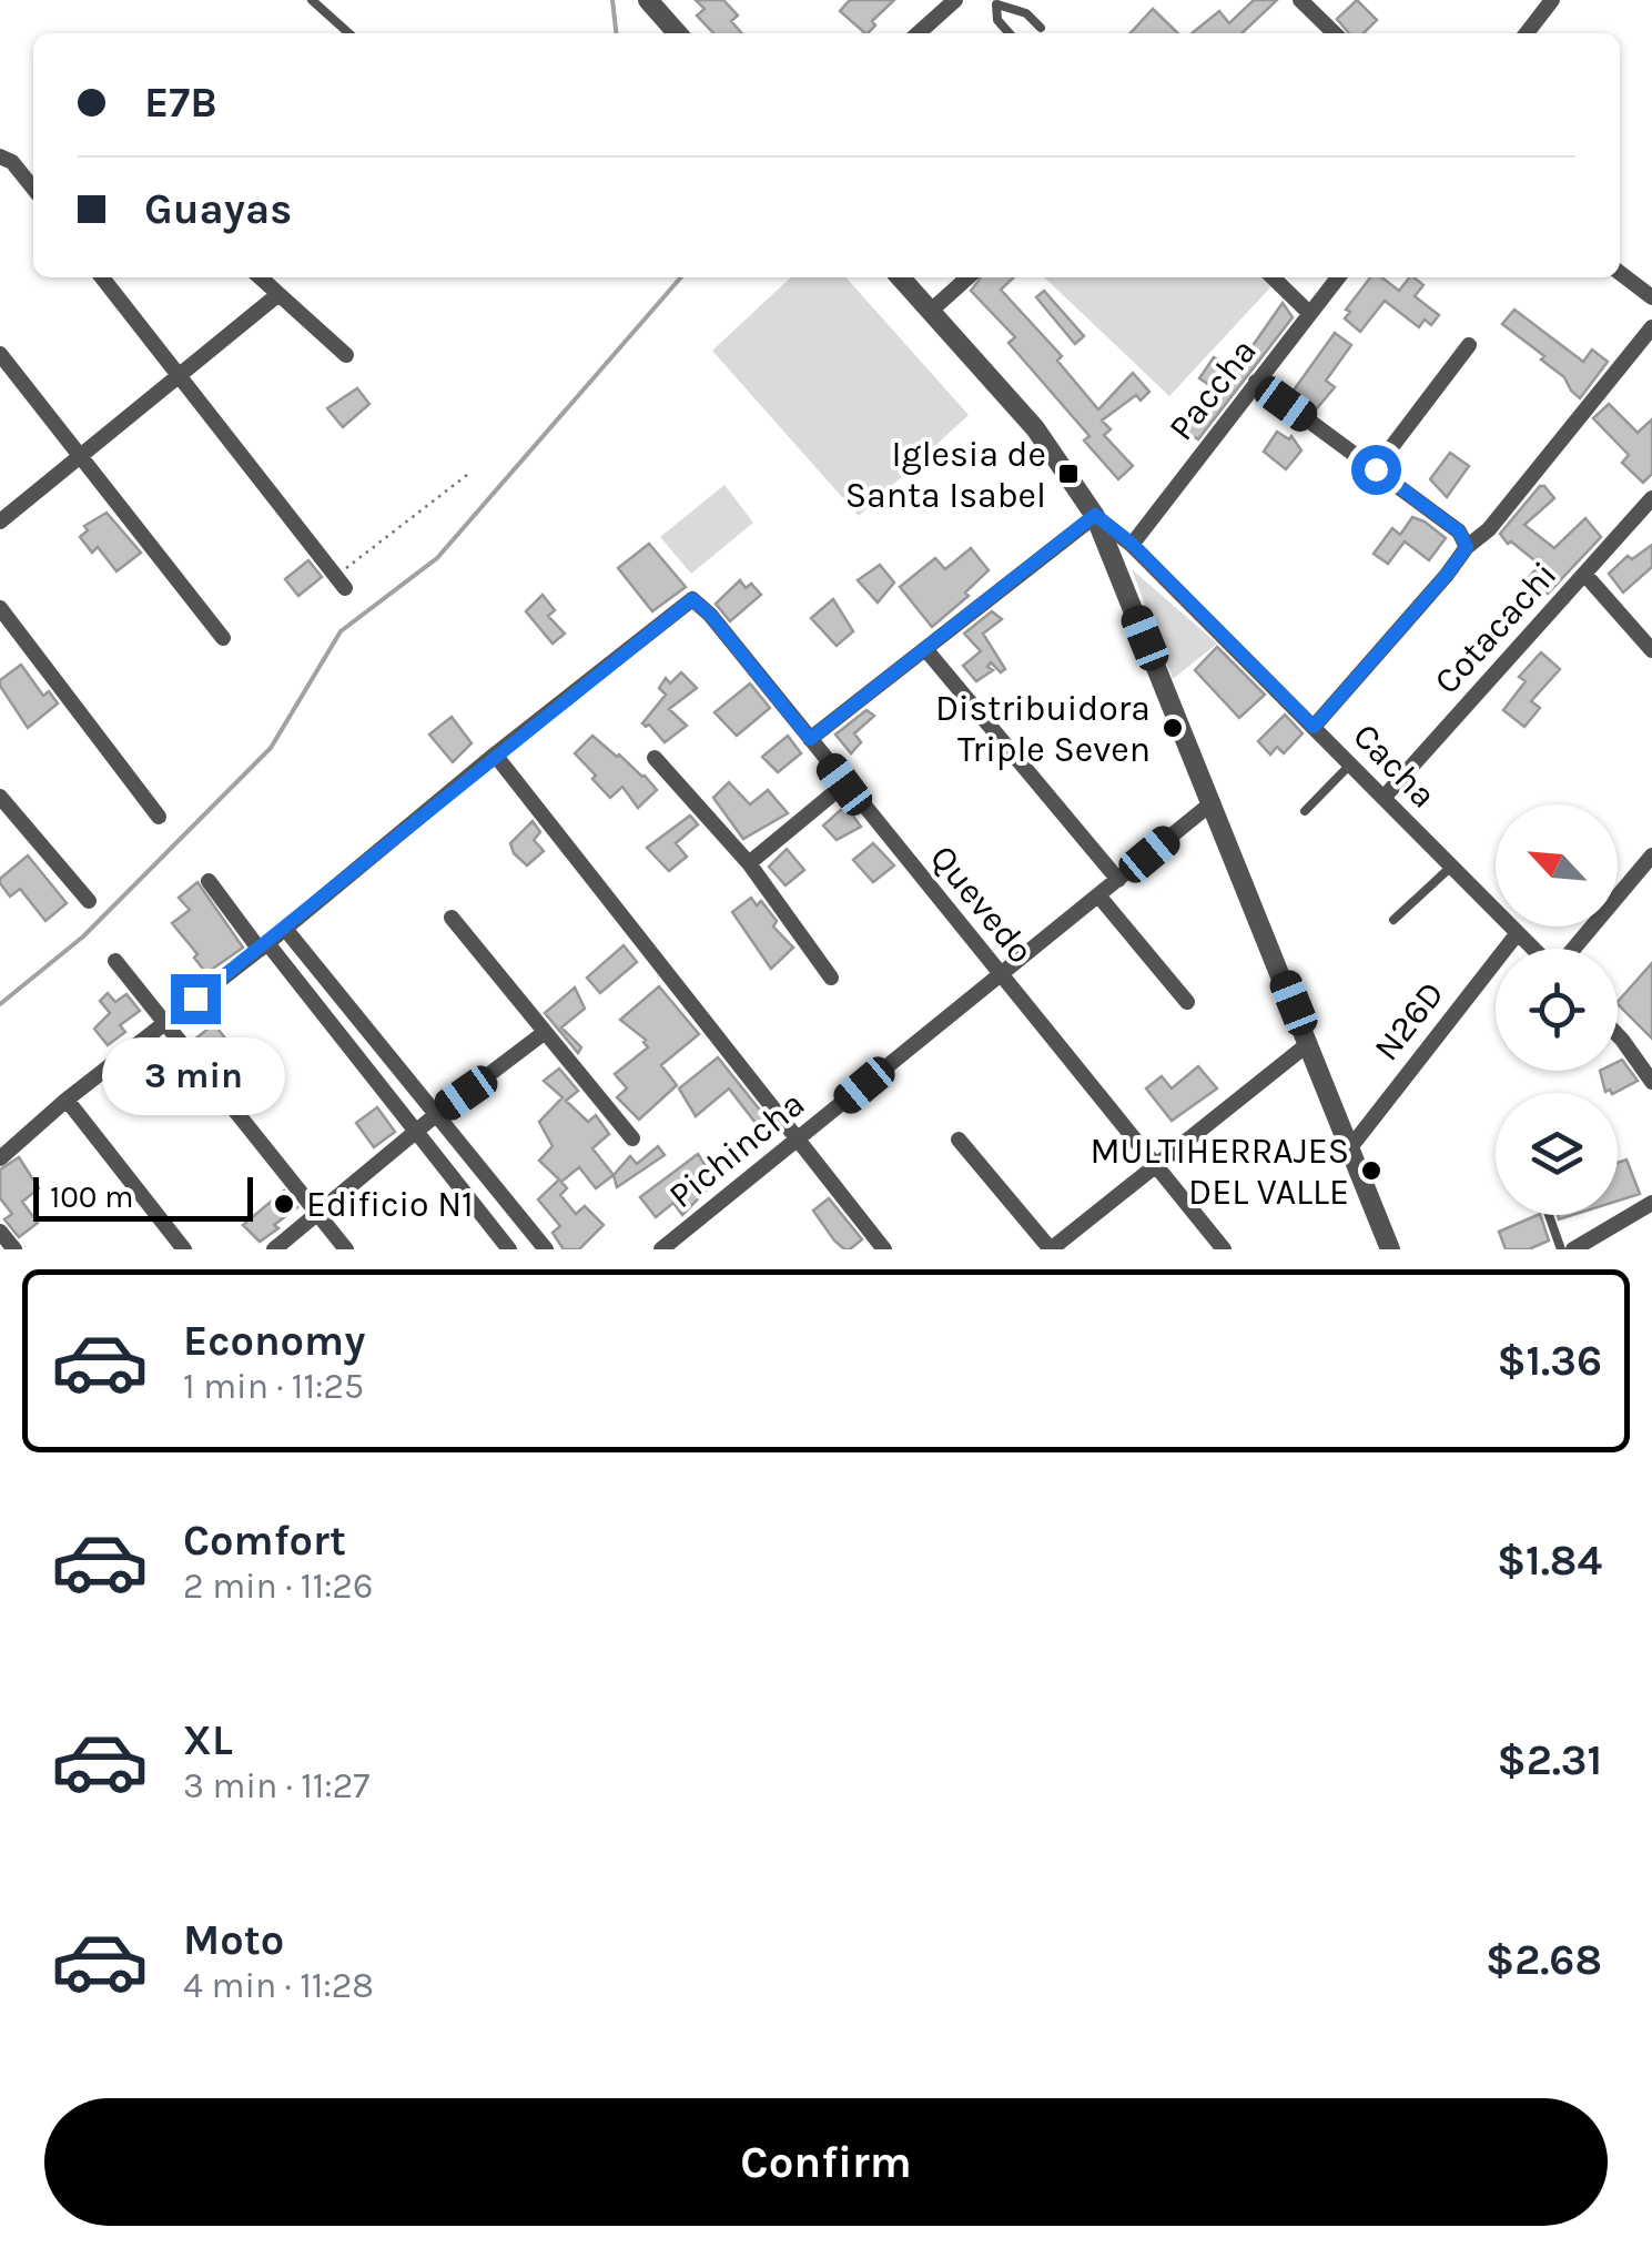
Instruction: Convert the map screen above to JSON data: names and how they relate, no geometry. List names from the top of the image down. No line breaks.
{"streets":{"street":["Paccha","Cotacachi","Cacha","Quevedo","N26D","Pichincha"]},"crossings":[["Paccha","Cacha"],["Cotacachi","Cacha"],["Cacha","N26D"],["Quevedo","Pichincha"]],"places":{"transit":["Iglesia de Santa Isabel"],"other":["Distribuidora Triple Seven","MULTIHERRAJES DEL VALLE","Edificio N1"]},"scale_bar":"100 m","north":"top left","page":{"banner":["E7B","Guayas"],"bubble":"3 min","scale":"100 m","list":[{"name":"Economy","note":"1 min · 11:25","value":"$1.36"},{"name":"Comfort","note":"2 min · 11:26","value":"$1.84"},{"name":"XL","note":"3 min · 11:27","value":"$2.31"},{"name":"Moto","note":"4 min · 11:28","value":"$2.68"}],"buttons":"Confirm"}}
